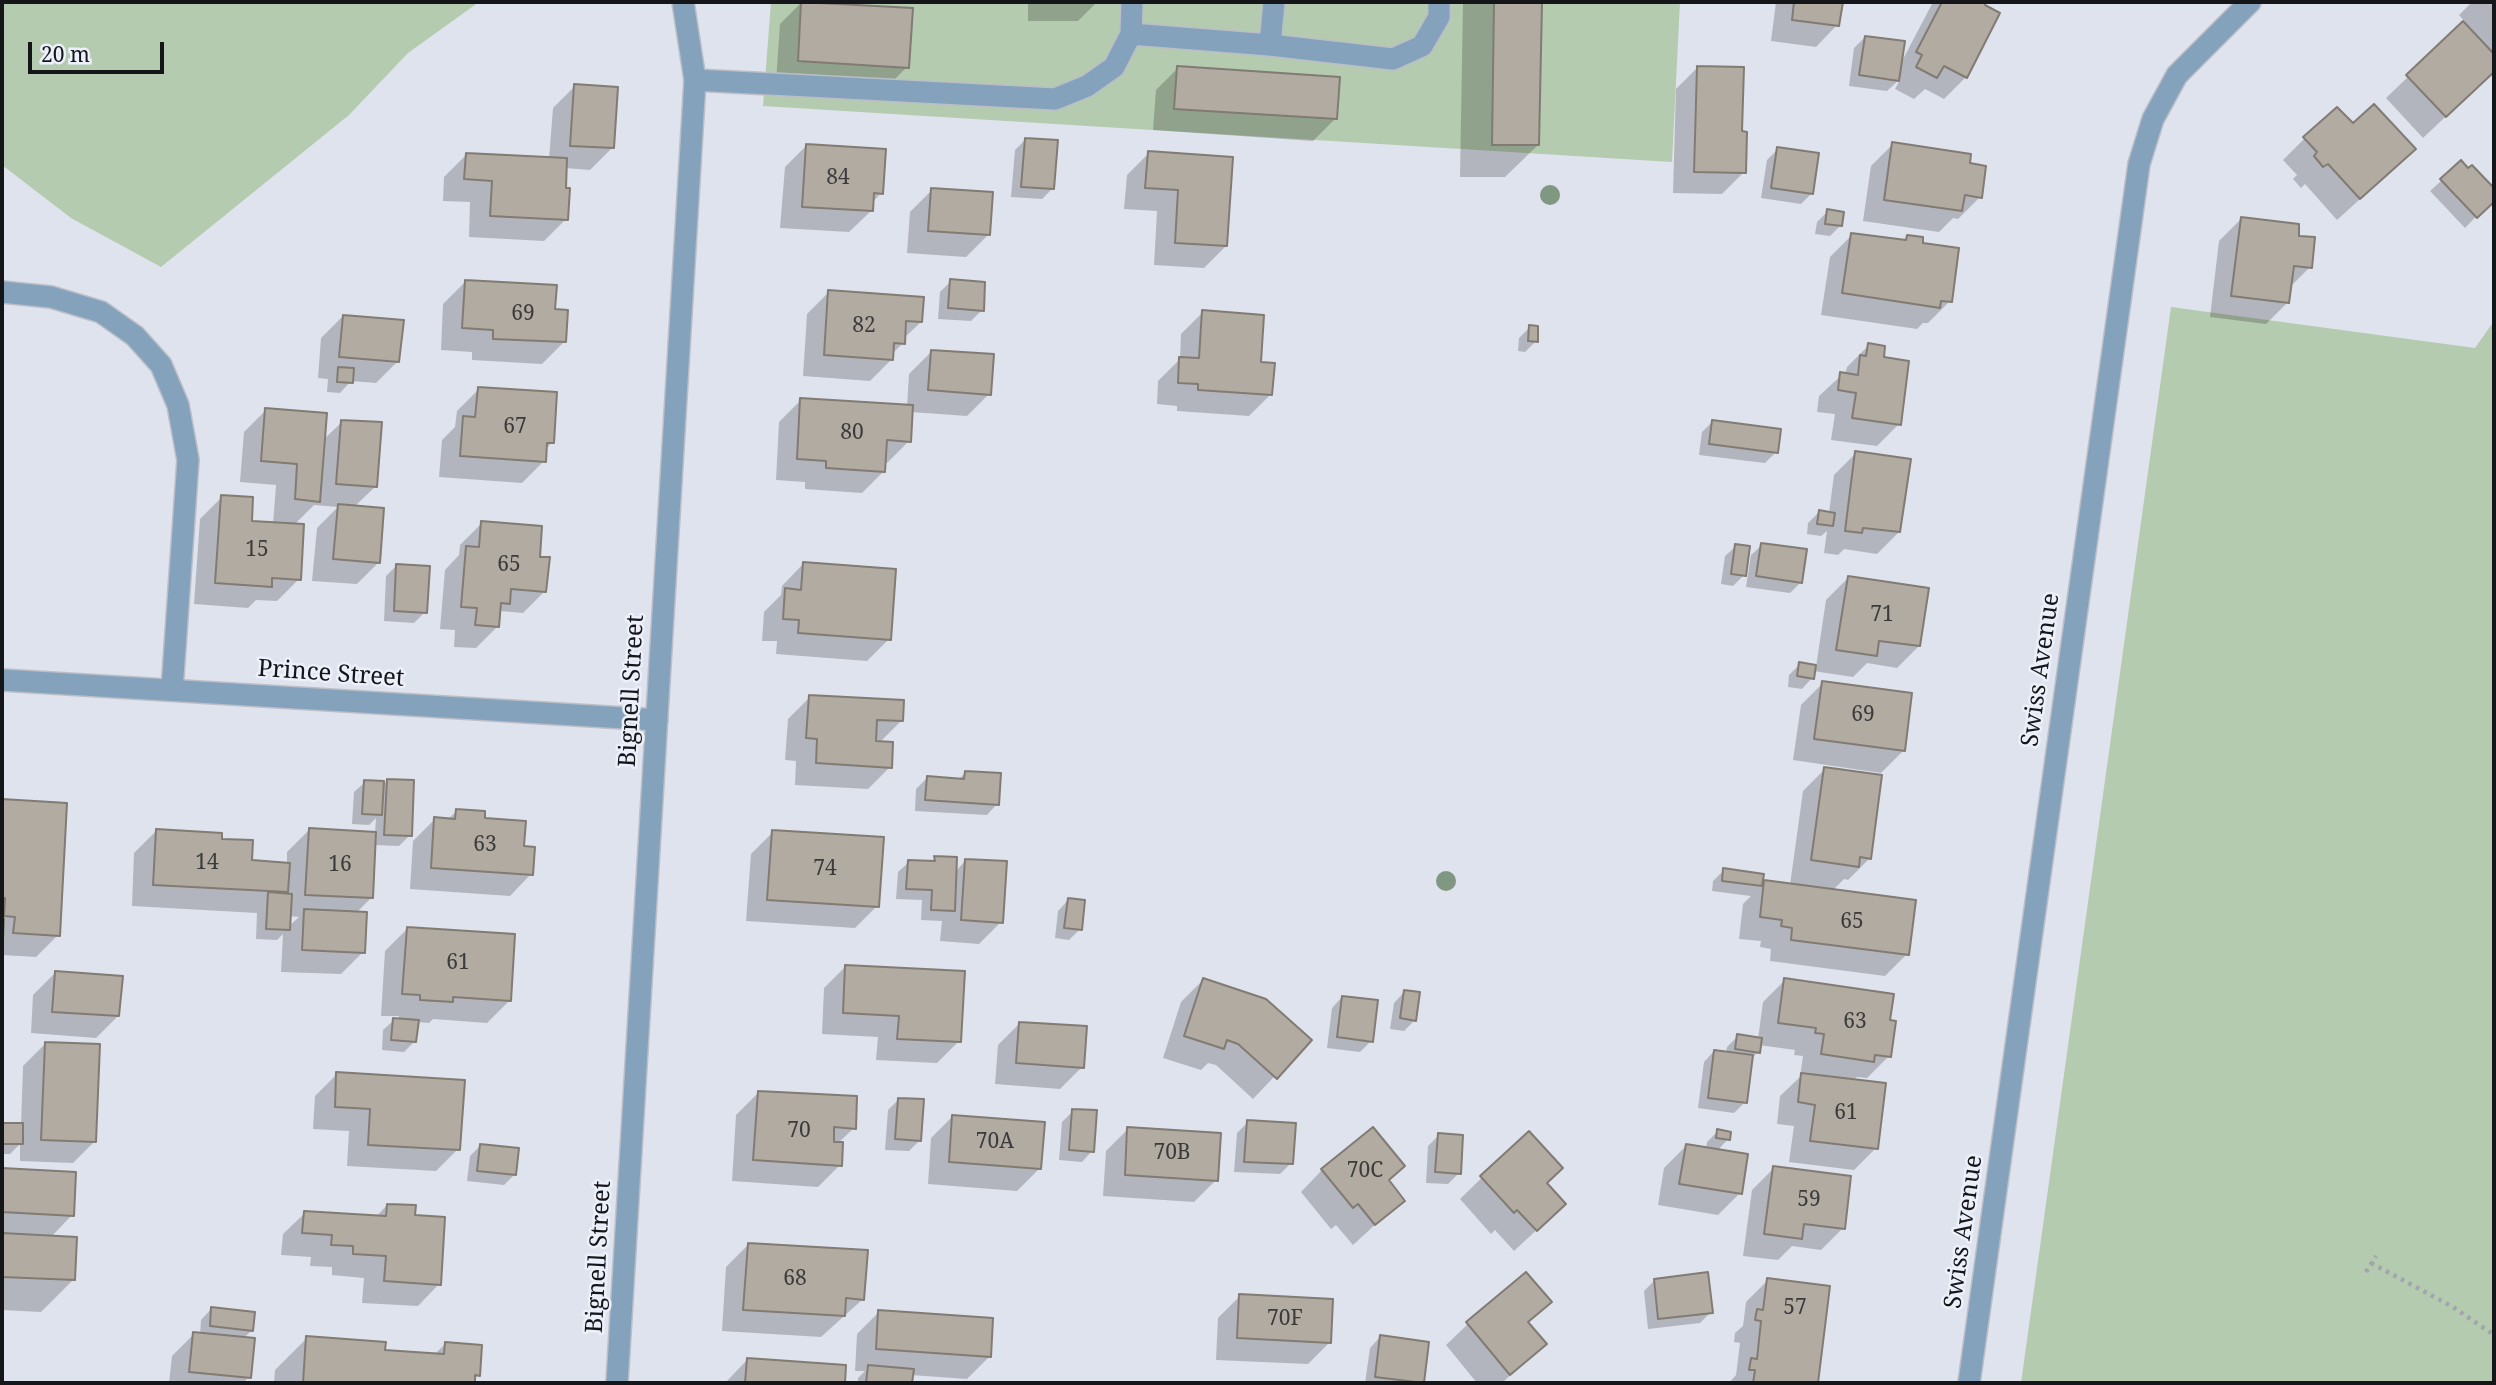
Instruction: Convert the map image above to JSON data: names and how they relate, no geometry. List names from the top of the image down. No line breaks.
{"streets":{"street":["Swiss Avenue","Prince Street","Bignell Street"]},"crossings":[["Prince Street","Bignell Street"]],"house_numbers":["84","69","82","67","80","15","65","71","69","63","14","16","74","65","61","63","61","70","70A","70B","70C","59","68","57","70F"],"scale_bar":"20 m"}
